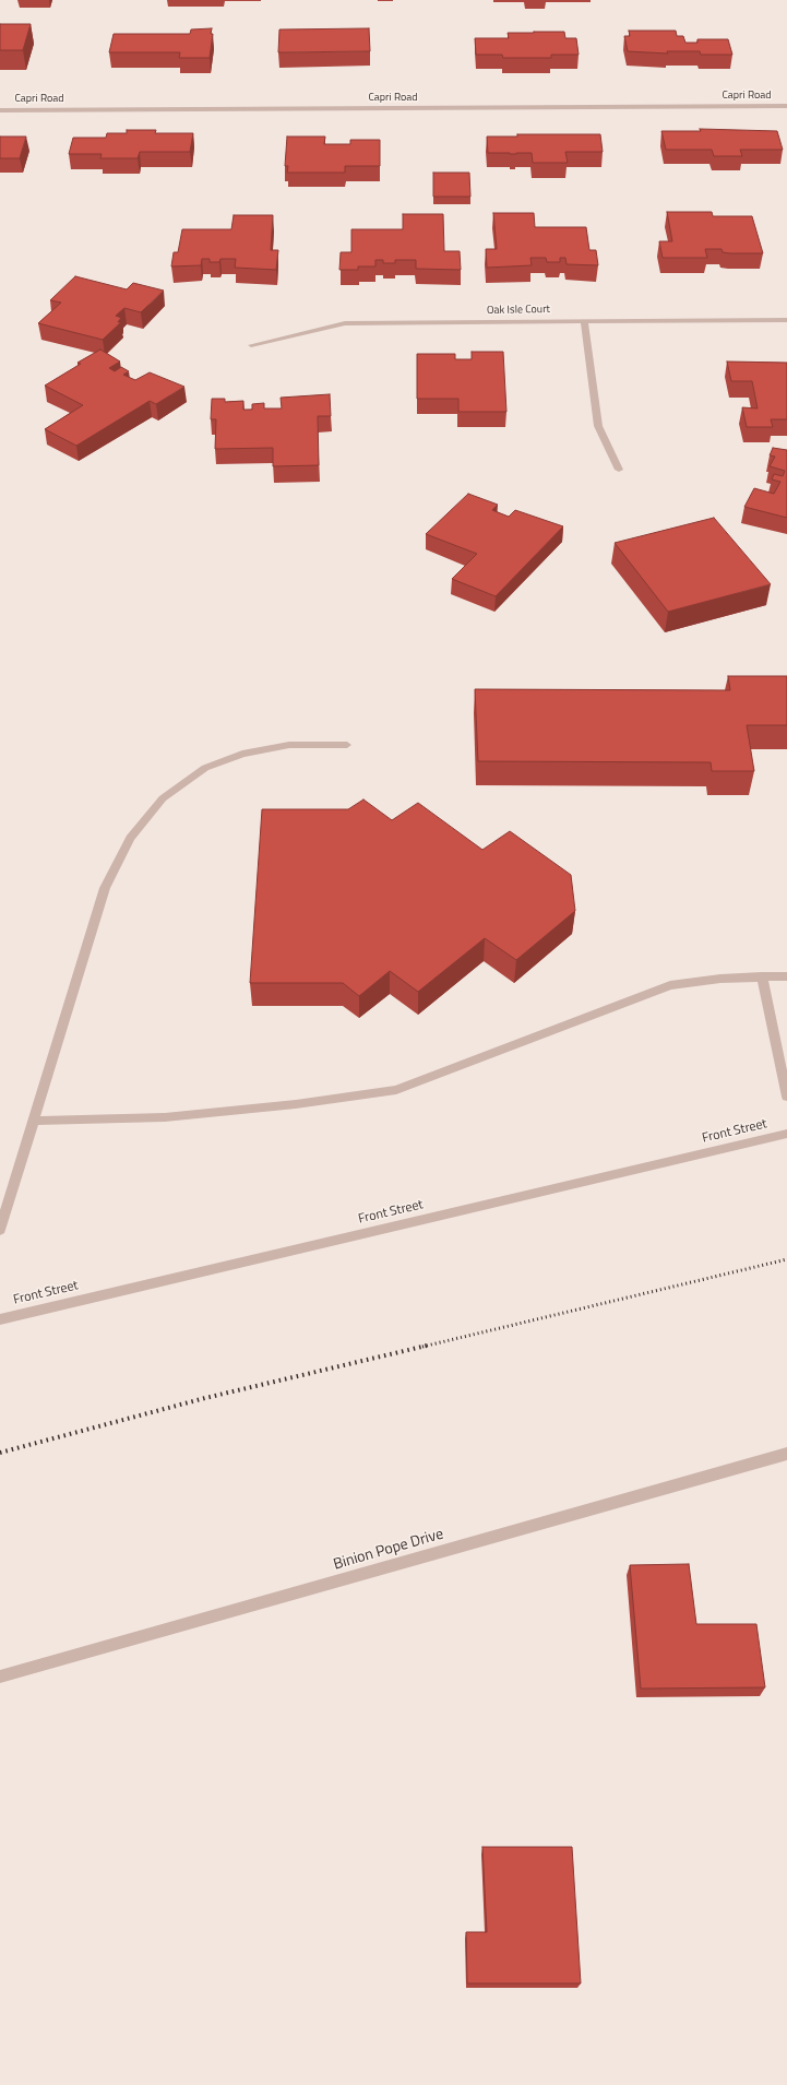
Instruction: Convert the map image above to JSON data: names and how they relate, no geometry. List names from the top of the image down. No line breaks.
{"streets":{"street":["Capri Road","Oak Isle Court","Front Street","Binion Pope Drive"]}}
